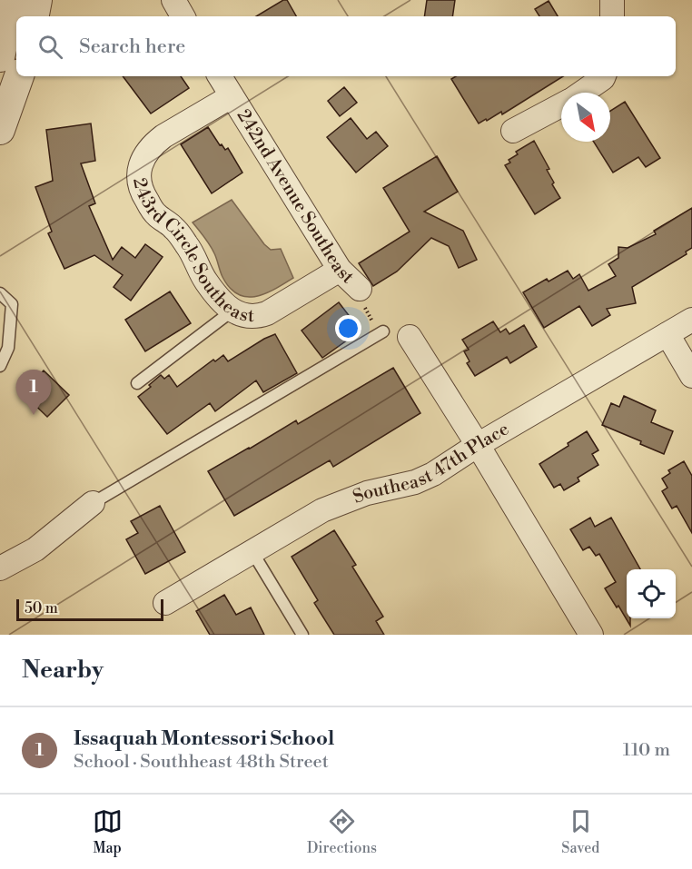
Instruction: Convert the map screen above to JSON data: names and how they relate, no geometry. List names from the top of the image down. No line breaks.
{"streets":{"street":["242nd Avenue Southeast","243rd Circle Southeast","Southeast 47th Place"]},"crossings":[["242nd Avenue Southeast","243rd Circle Southeast"]],"scale_bar":"50 m","north":"bottom right","page":{"search":"Search here","pins":"1","scale":"50 m","heading":"Nearby","list":[{"mark":"1","name":"Issaquah Montessori School","note":"School · Southheast 48th Street","value":"110 m"}],"nav":["Map","Directions","Saved"]}}
